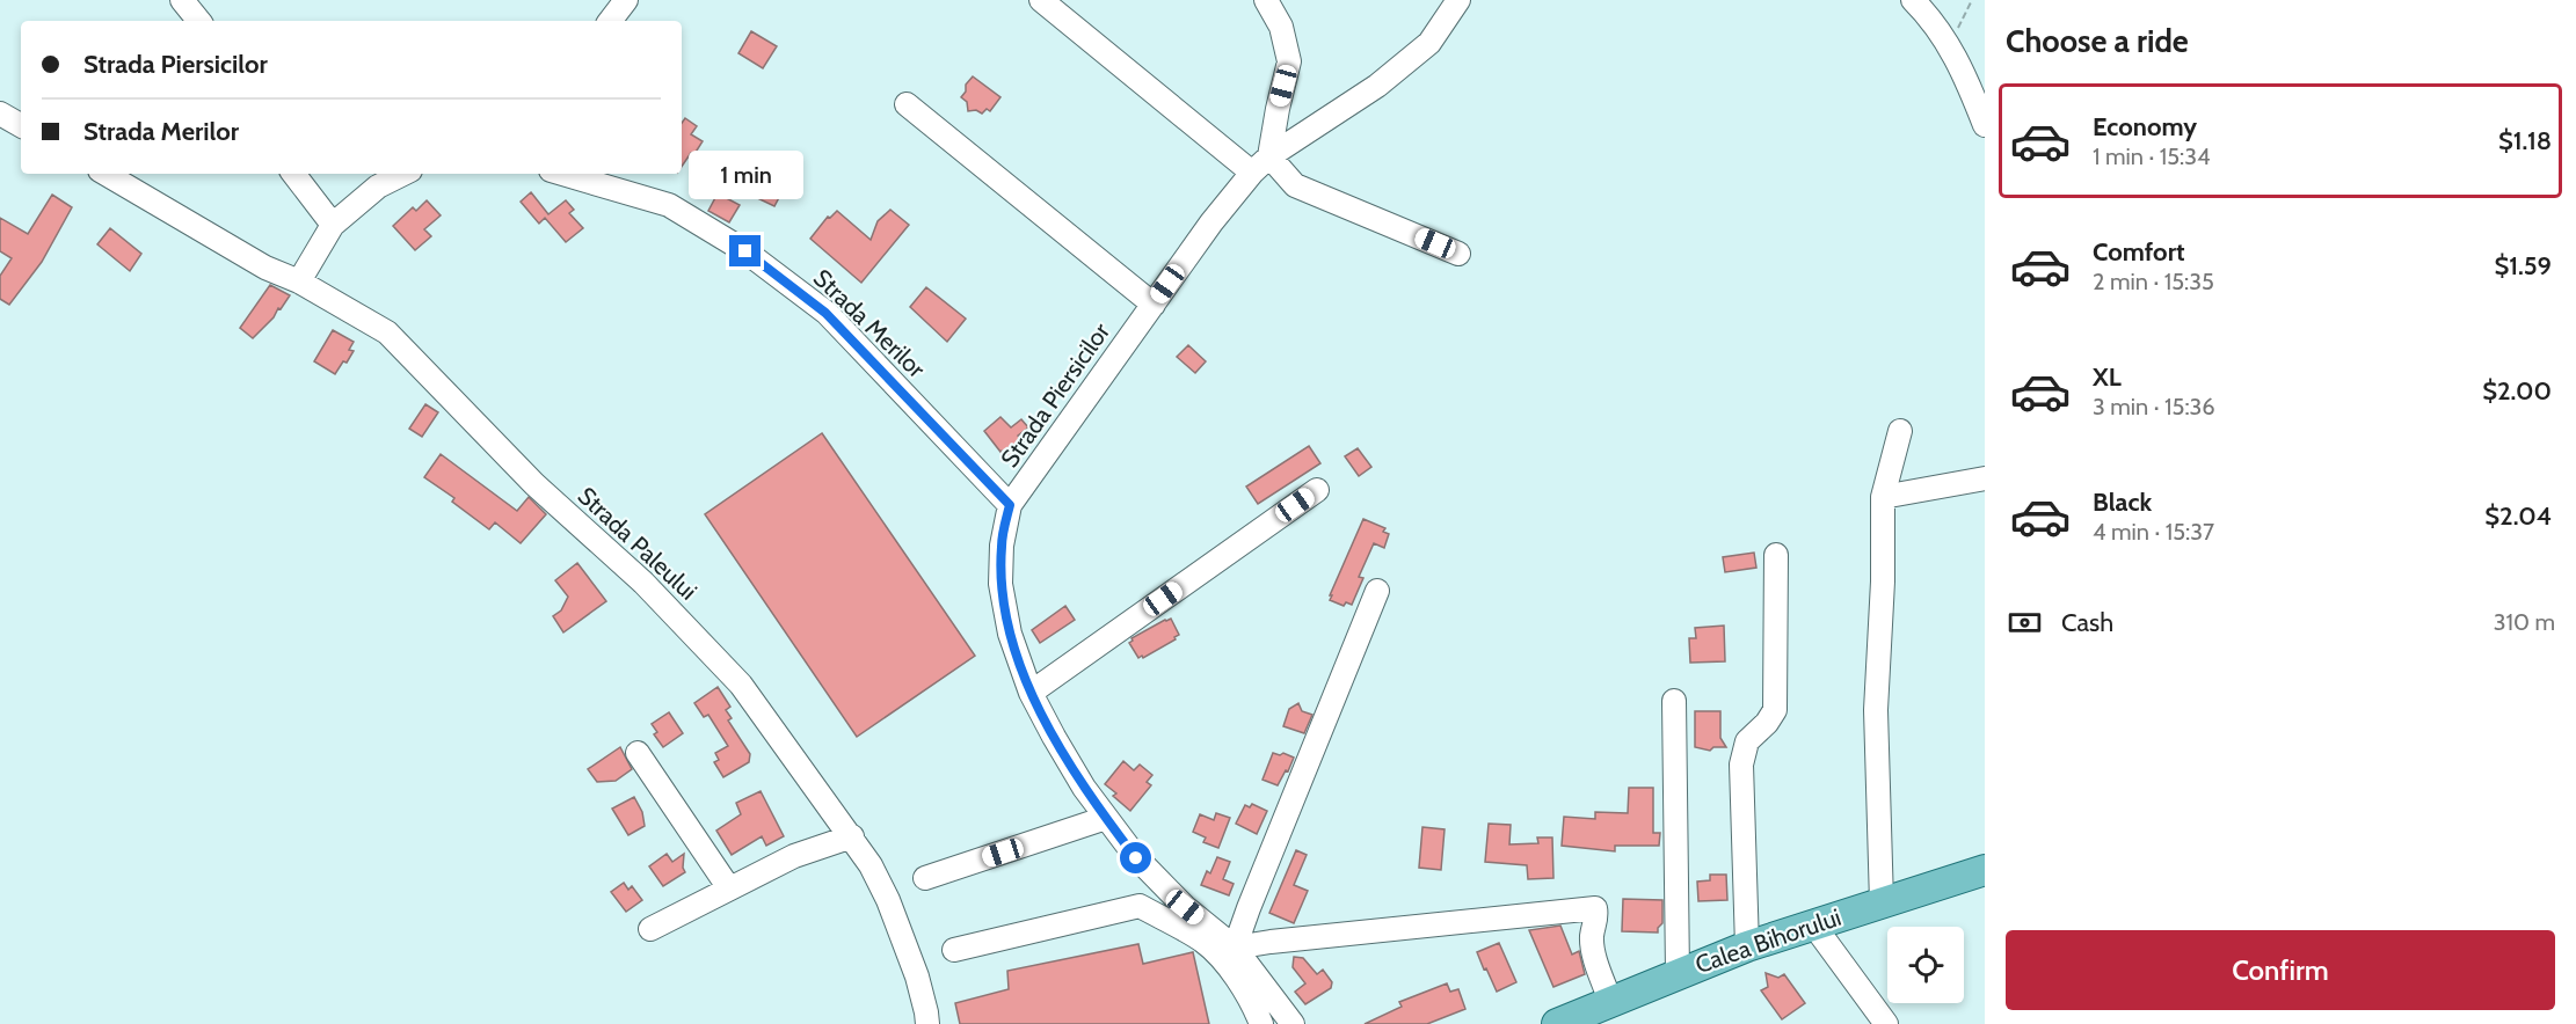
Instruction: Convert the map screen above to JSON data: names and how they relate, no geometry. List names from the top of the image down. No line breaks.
{"streets":{"main road":["Calea Bihorului"],"street":["Strada Merilor","Strada Piersicilor","Strada Paleului"]},"crossings":[["Strada Merilor","Strada Piersicilor"]],"page":{"heading":"Choose a ride","banner":["Strada Piersicilor","Strada Merilor"],"list":[{"name":"Economy","note":"1 min · 15:34","value":"$1.18"},{"name":"Comfort","note":"2 min · 15:35","value":"$1.59"},{"name":"XL","note":"3 min · 15:36","value":"$2.00"},{"name":"Black","note":"4 min · 15:37","value":"$2.04"}],"bubble":"1 min","pay":["Cash","310 m"],"buttons":"Confirm"}}
